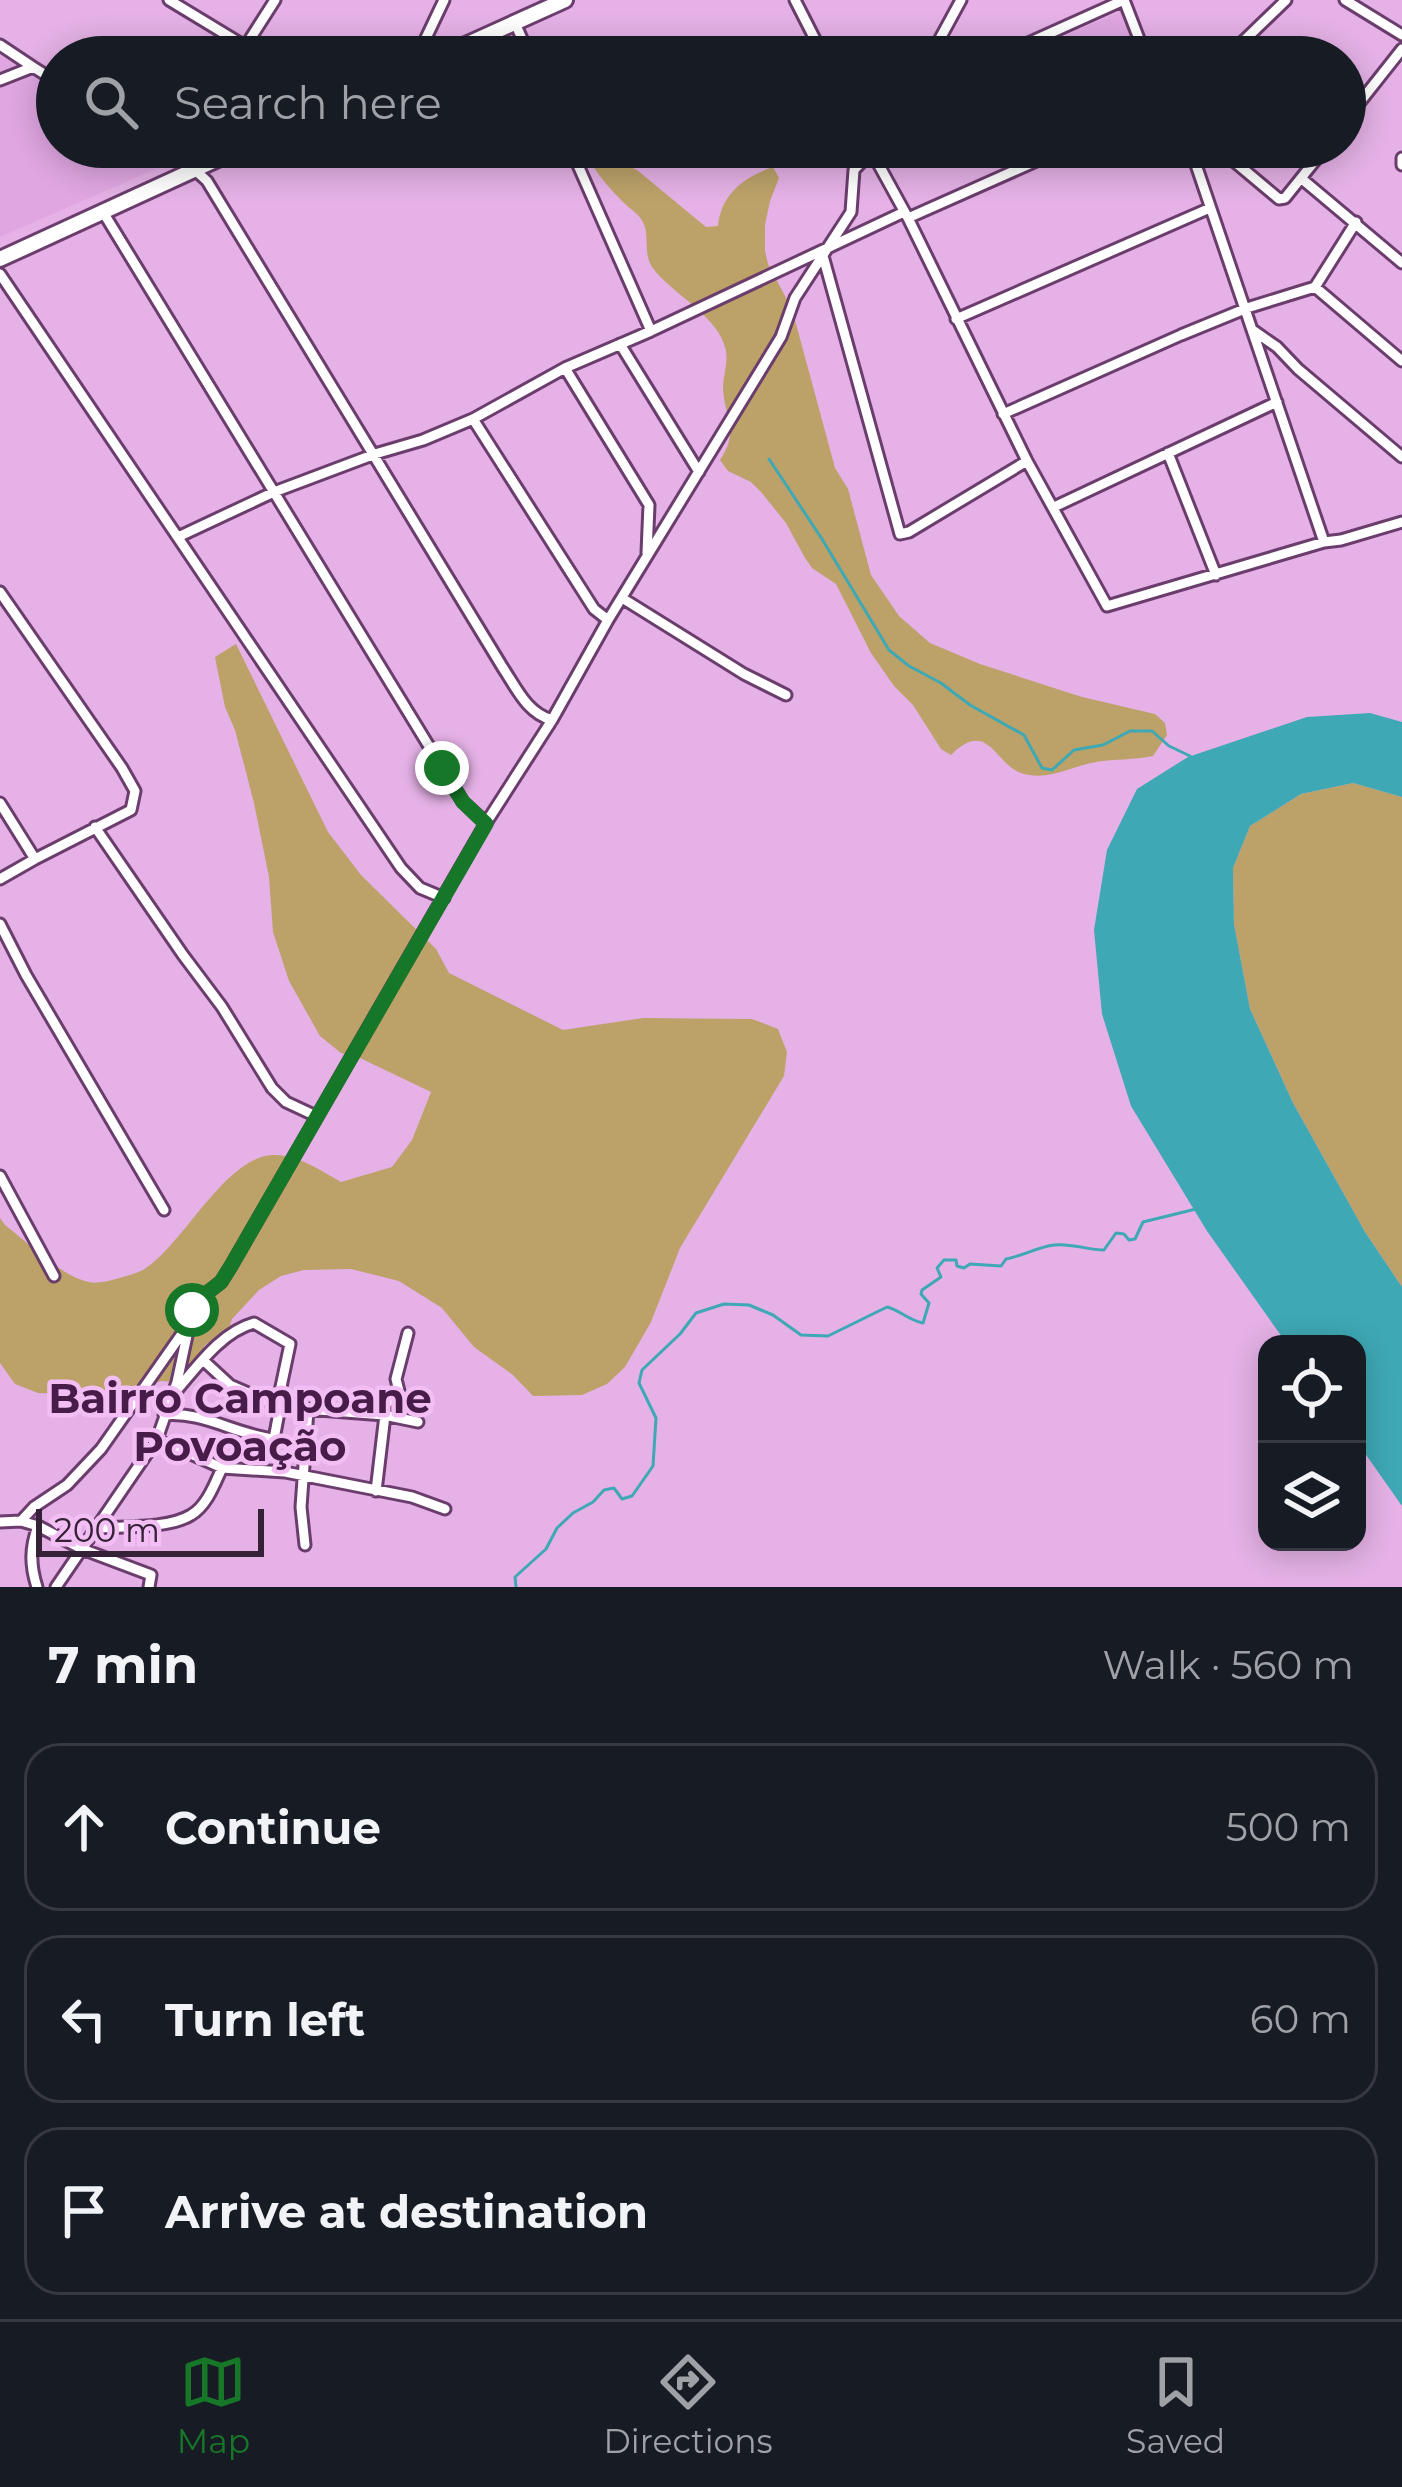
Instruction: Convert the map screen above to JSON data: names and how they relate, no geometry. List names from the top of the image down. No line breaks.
{"districts":["Bairro Campoane Povoação"],"scale_bar":"200 m","page":{"search":"Search here","scale":"200 m","heading":["7 min","Walk · 560 m"],"list":[["Continue","500 m"],["Turn left","60 m"],"Arrive at destination"],"nav":["Map","Directions","Saved"]}}
